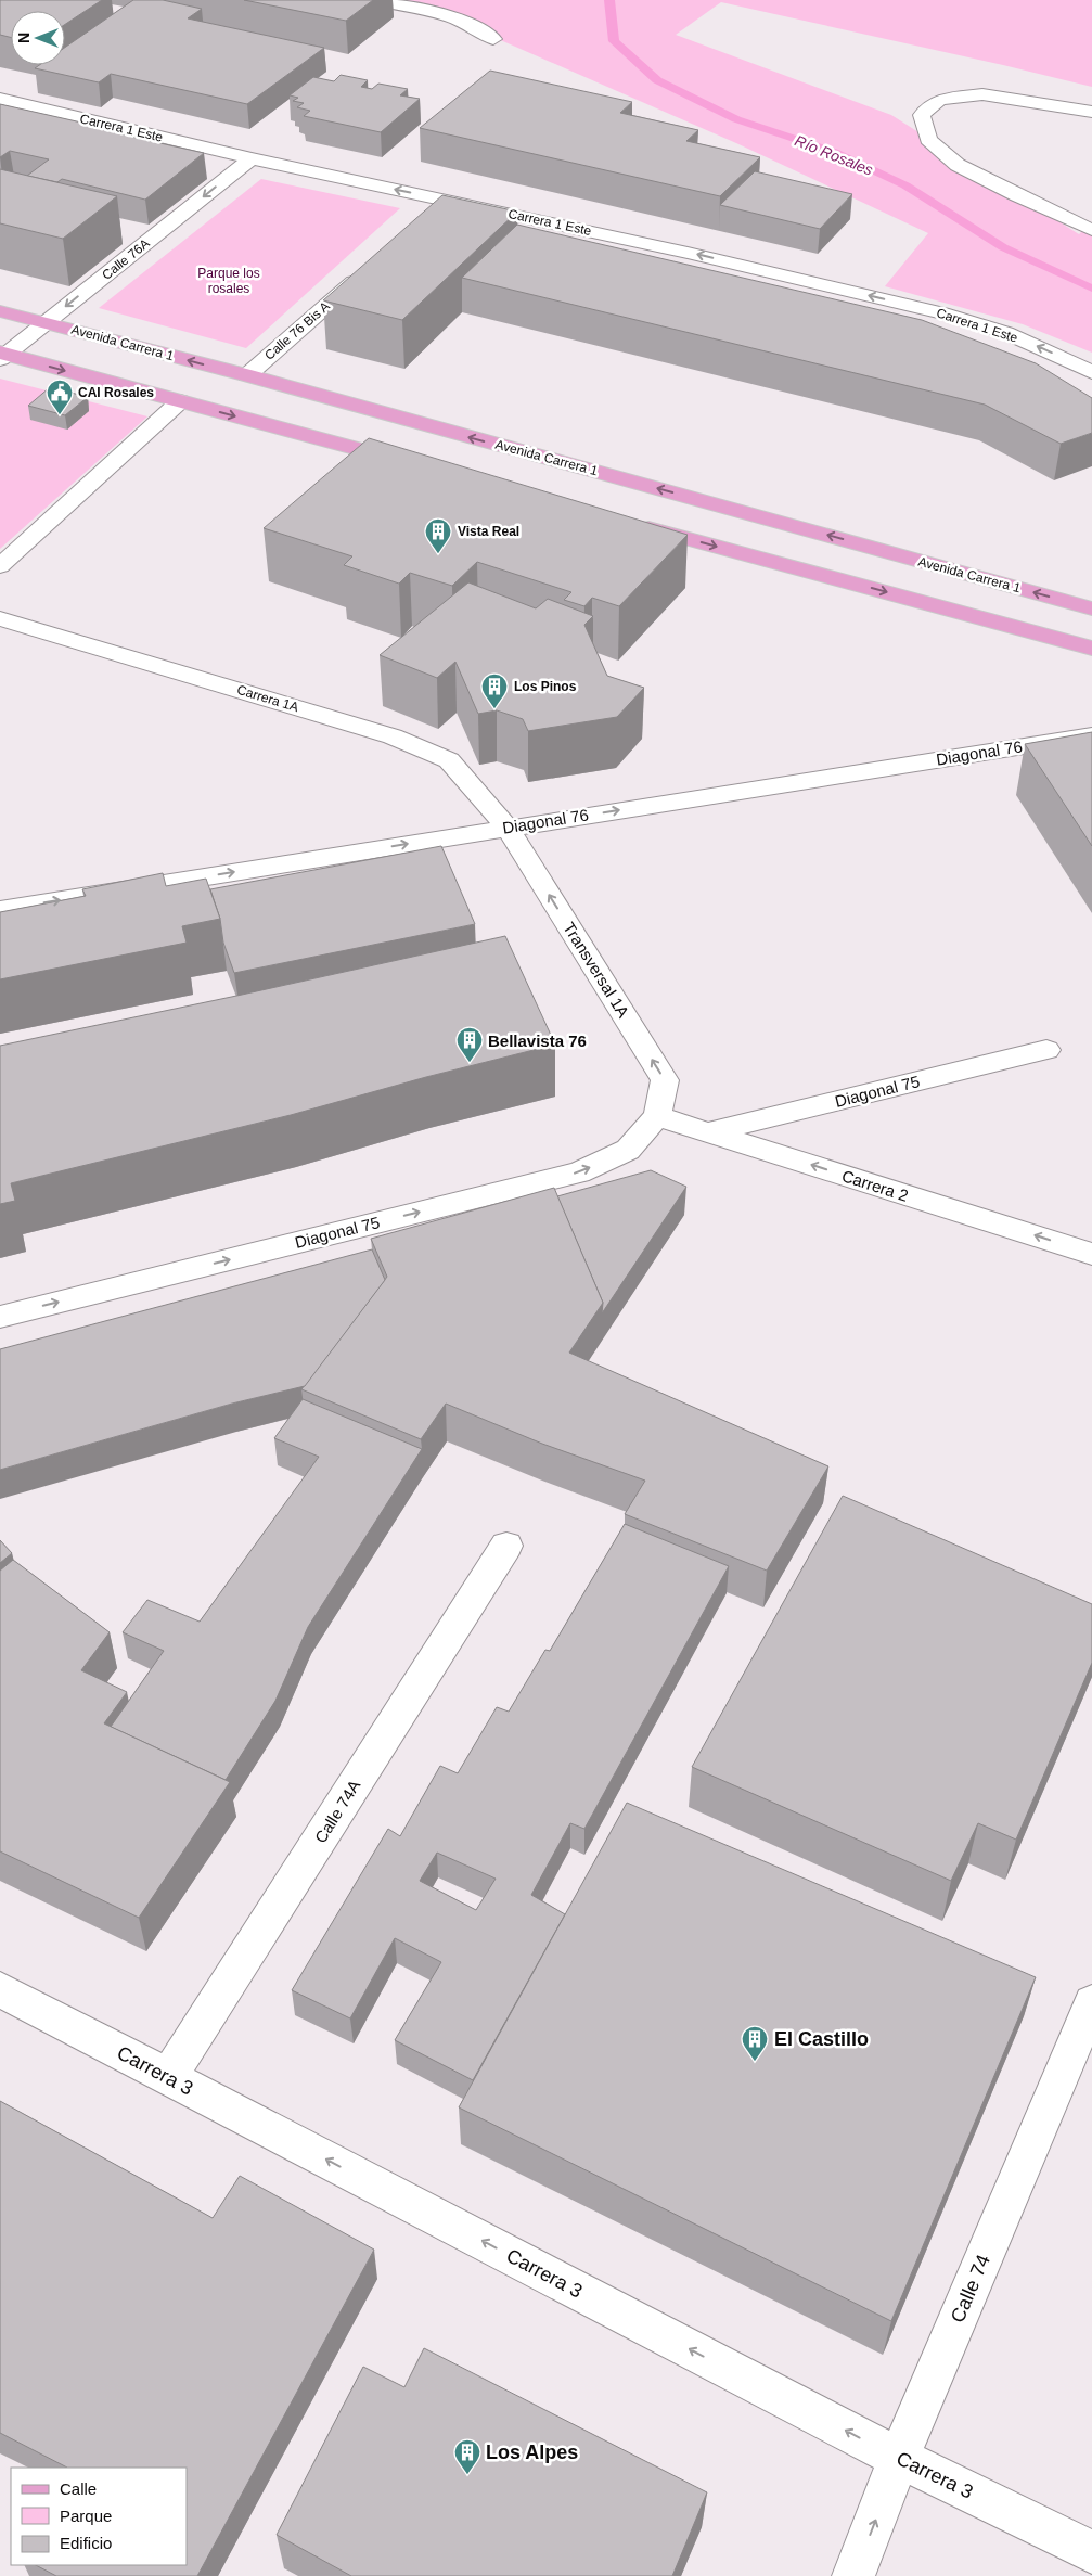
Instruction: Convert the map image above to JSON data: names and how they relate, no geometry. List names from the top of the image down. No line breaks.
{"streets":{"main road":["Avenida Carrera 1"],"street":["Carrera 1 Este","Calle 76A","Calle 76 Bis A","Carrera 1A","Diagonal 76","Transversal 1A","Diagonal 75","Carrera 2","Calle 74A","Carrera 3","Calle 74"]},"crossings":[["Carrera 1 Este","Calle 76A"],["Calle 76A","Avenida Carrera 1"],["Calle 76 Bis A","Avenida Carrera 1"],["Carrera 1A","Diagonal 76"],["Carrera 1A","Transversal 1A"],["Diagonal 76","Transversal 1A"],["Transversal 1A","Diagonal 75"],["Transversal 1A","Carrera 2"],["Diagonal 75","Carrera 2"],["Calle 74A","Carrera 3"],["Carrera 3","Calle 74"]],"one_way":["Carrera 1 Este","Calle 76A","Diagonal 76","Transversal 1A","Diagonal 75","Carrera 2","Carrera 3"],"water":["Río Rosales"],"parks":["Parque los rosales"],"places":{"public building":["CAI Rosales"],"building":["Vista Real","Los Pinos","Bellavista 76","El Castillo","Los Alpes"]},"legend":["Calle","Parque","Edificio"],"north":"left"}
